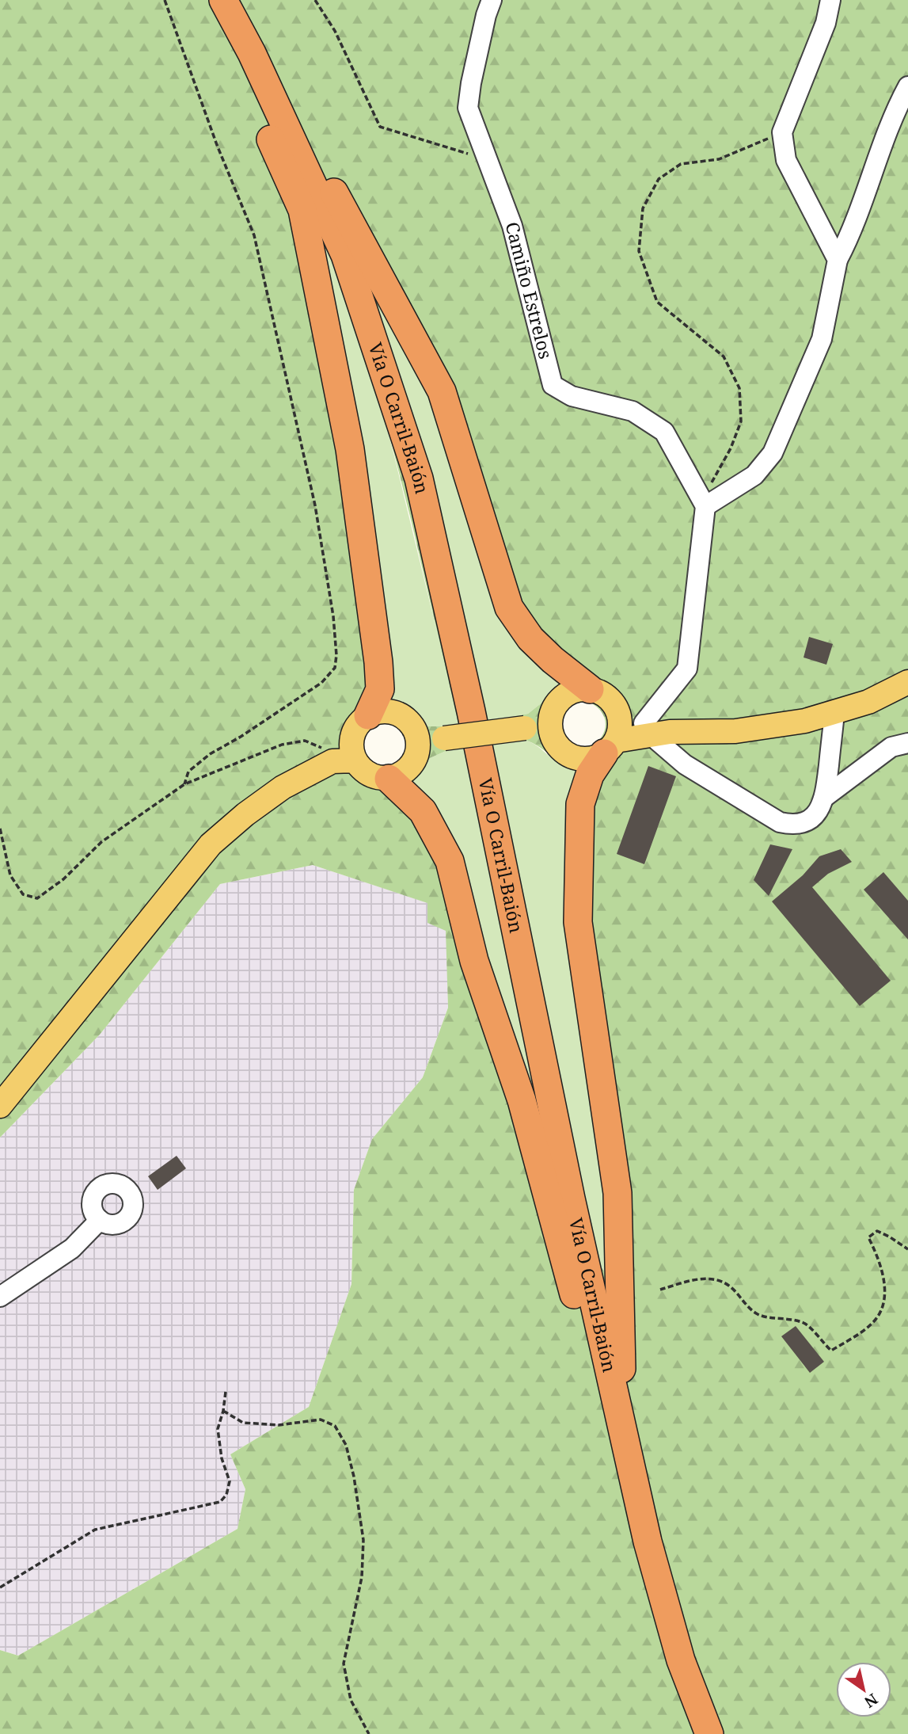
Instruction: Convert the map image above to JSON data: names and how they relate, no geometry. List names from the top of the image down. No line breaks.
{"streets":{"highway":["Vía O Carril-Baión"],"street":["Camiño Estrelos"]},"north":"bottom right"}
